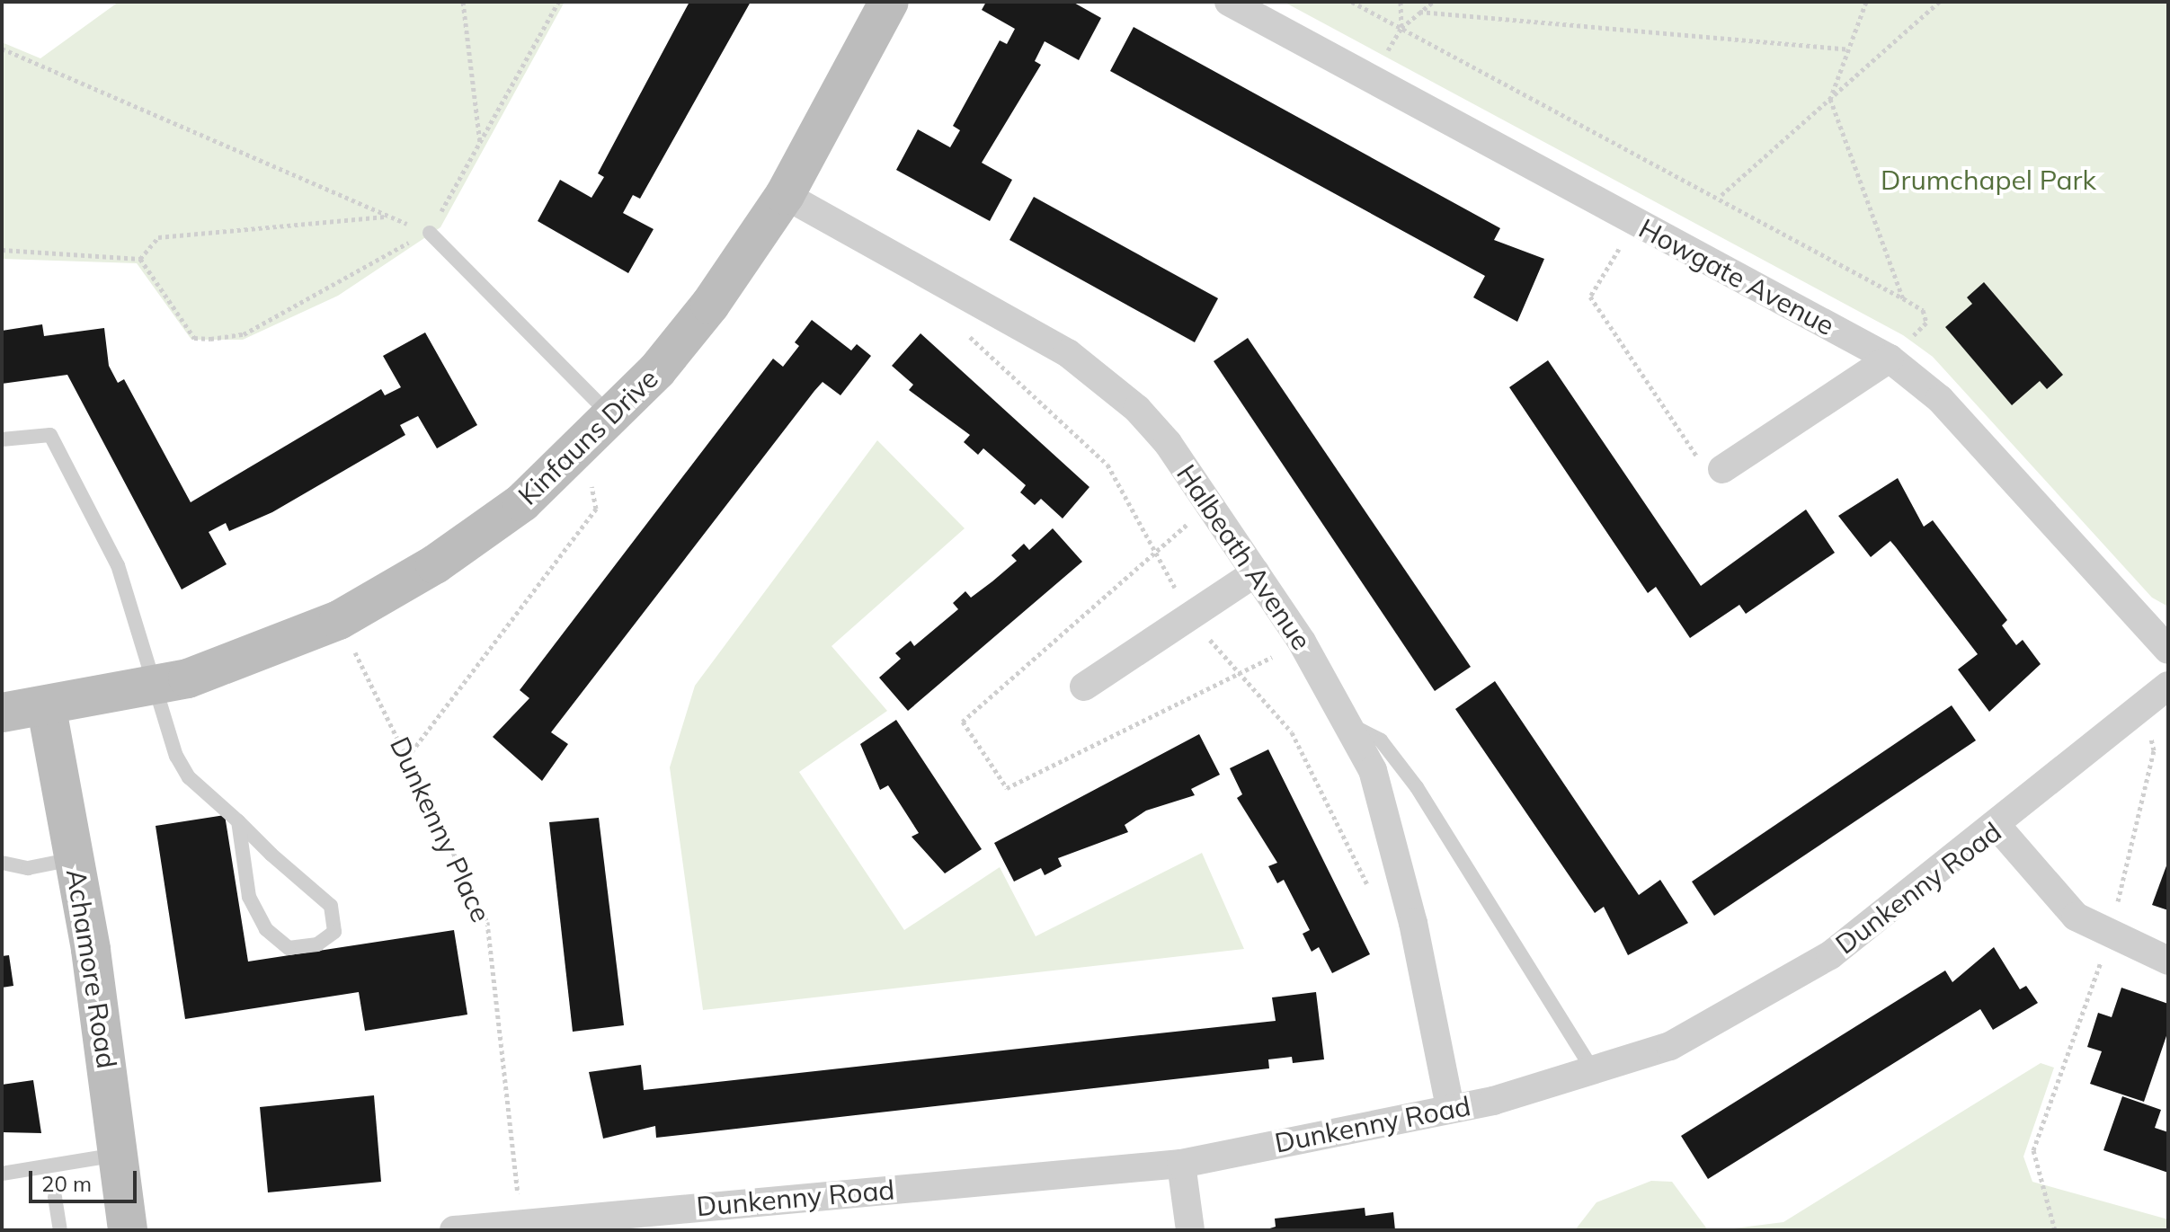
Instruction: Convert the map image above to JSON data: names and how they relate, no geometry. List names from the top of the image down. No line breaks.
{"streets":{"street":["Howgate Avenue","Kinfauns Drive","Halbeath Avenue","Dunkenny Road","Achamore Road"],"path":["Dunkenny Place"]},"crossings":[["Kinfauns Drive","Halbeath Avenue"],["Kinfauns Drive","Dunkenny Place"],["Kinfauns Drive","Achamore Road"],["Halbeath Avenue","Dunkenny Road"],["Dunkenny Place","Dunkenny Road"]],"parks":["Drumchapel Park"],"scale_bar":"20 m"}
